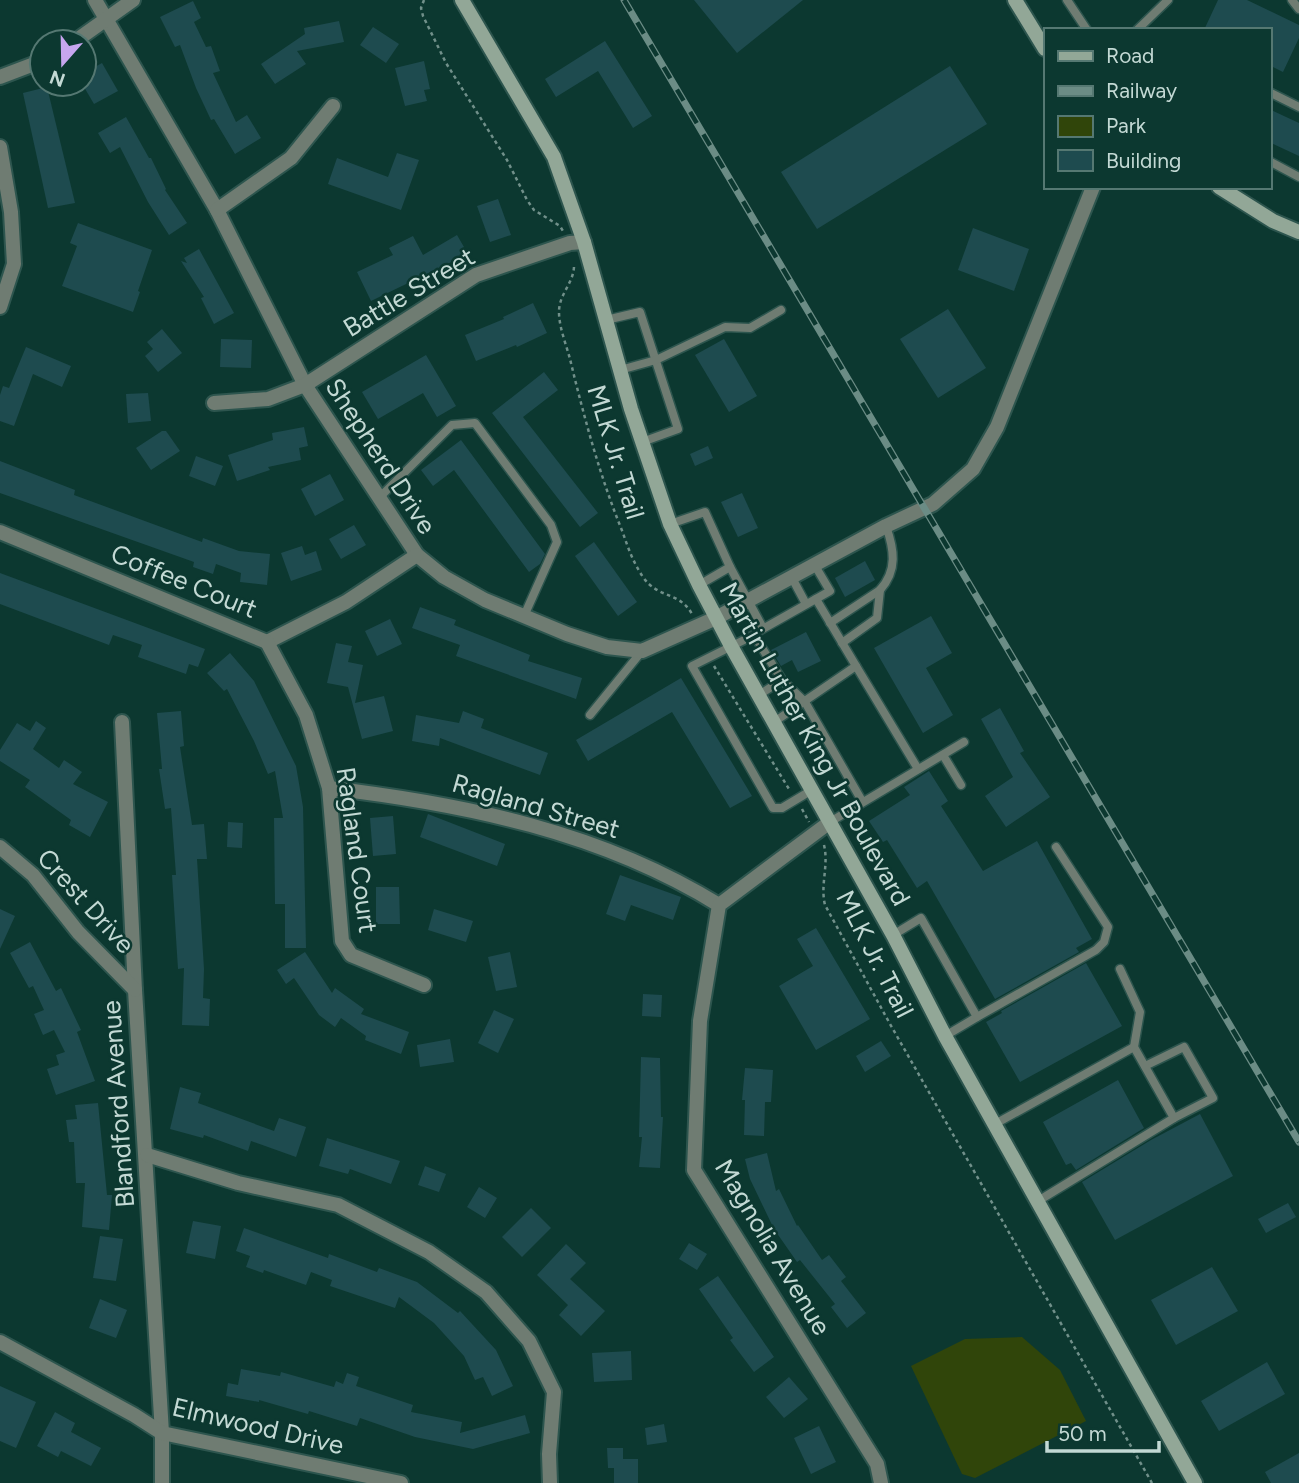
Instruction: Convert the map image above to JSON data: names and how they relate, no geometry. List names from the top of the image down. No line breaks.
{"streets":{"main road":["Martin Luther King Jr Boulevard"],"street":["Battle Street","Shepherd Drive","Coffee Court","Ragland Street","Ragland Court","Crest Drive","Blandford Avenue","Magnolia Avenue","Elmwood Drive"],"path":["MLK Jr. Trail"]},"crossings":[["Battle Street","MLK Jr. Trail"],["Battle Street","Shepherd Drive"],["Battle Street","Martin Luther King Jr Boulevard"],["MLK Jr. Trail","Martin Luther King Jr Boulevard"],["Shepherd Drive","Coffee Court"],["Coffee Court","Ragland Court"],["Ragland Street","Ragland Court"],["Ragland Street","Magnolia Avenue"],["Crest Drive","Blandford Avenue"],["Blandford Avenue","Elmwood Drive"]],"legend":["Road","Railway","Park","Building"],"scale_bar":"50 m","north":"bottom"}
